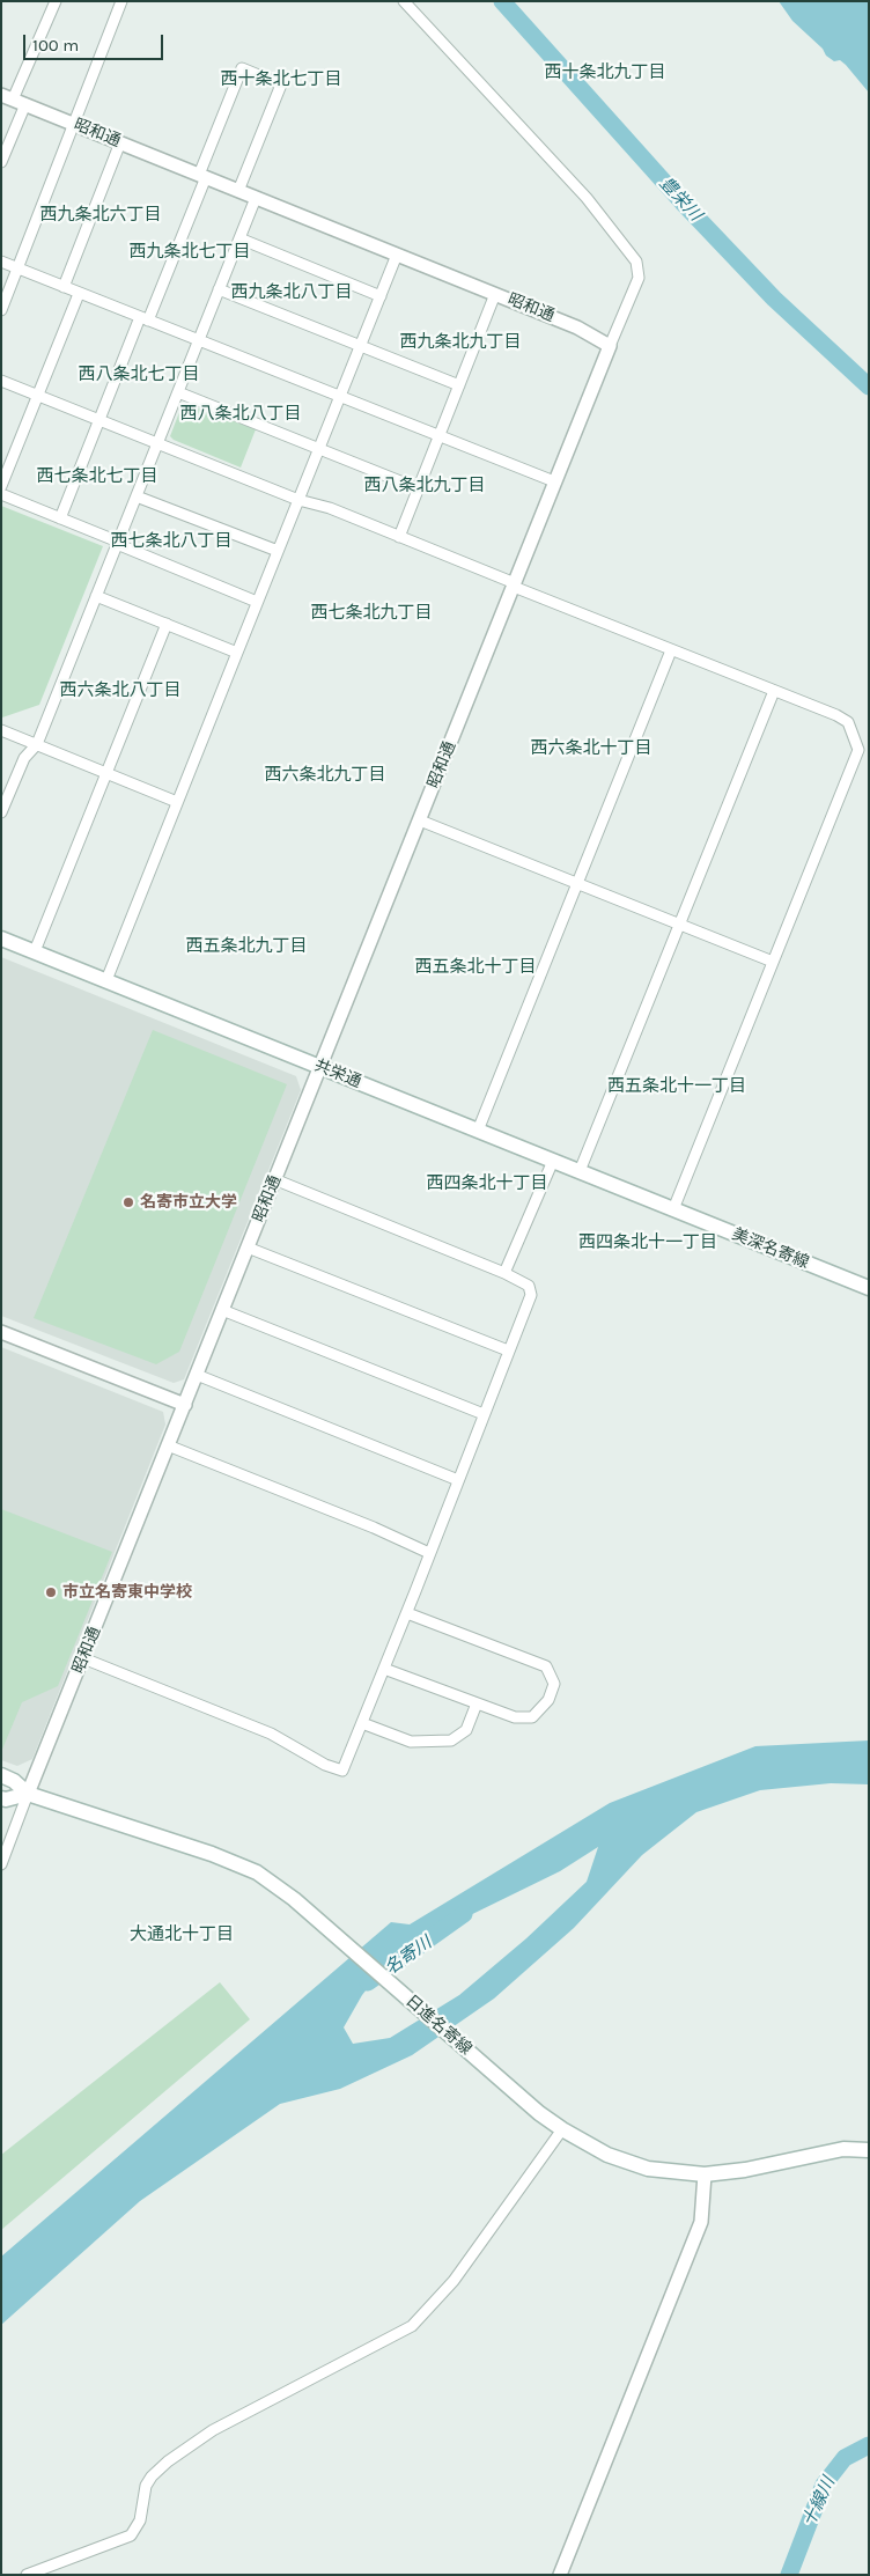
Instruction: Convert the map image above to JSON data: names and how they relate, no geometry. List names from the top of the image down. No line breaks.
{"streets":{"main road":["共栄通","美深名寄線","日進名寄線"],"street":["昭和通"]},"crossings":[["昭和通","共栄通"],["昭和通","日進名寄線"],["共栄通","美深名寄線"]],"districts":["西十条北九丁目","西十条北七丁目","西九条北六丁目","西九条北七丁目","西九条北八丁目","西九条北九丁目","西八条北七丁目","西八条北八丁目","西七条北七丁目","西八条北九丁目","西七条北八丁目","西七条北九丁目","西六条北八丁目","西六条北十丁目","西六条北九丁目","西五条北九丁目","西五条北十丁目","西五条北十一丁目","西四条北十丁目","西四条北十一丁目","大通北十丁目"],"water":["豊栄川","名寄川","十線川"],"places":["名寄市立大学","市立名寄東中学校"],"scale_bar":"100 m"}
